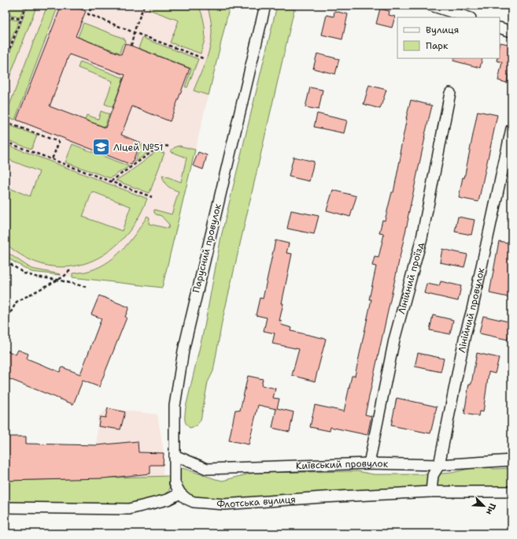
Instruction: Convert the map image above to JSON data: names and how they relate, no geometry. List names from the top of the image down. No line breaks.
{"streets":{"street":["Парусний провулок","Лінійний проїзд","Лінійний провулок","Київський провулок","Флотська вулиця"]},"crossings":[["Парусний провулок","Київський провулок"],["Парусний провулок","Флотська вулиця"],["Лінійний проїзд","Київський провулок"],["Лінійний провулок","Київський провулок"],["Лінійний провулок","Флотська вулиця"]],"places":{"school or university":["Ліцей №51"]},"legend":["Вулиця","Парк"],"north":"bottom right"}
